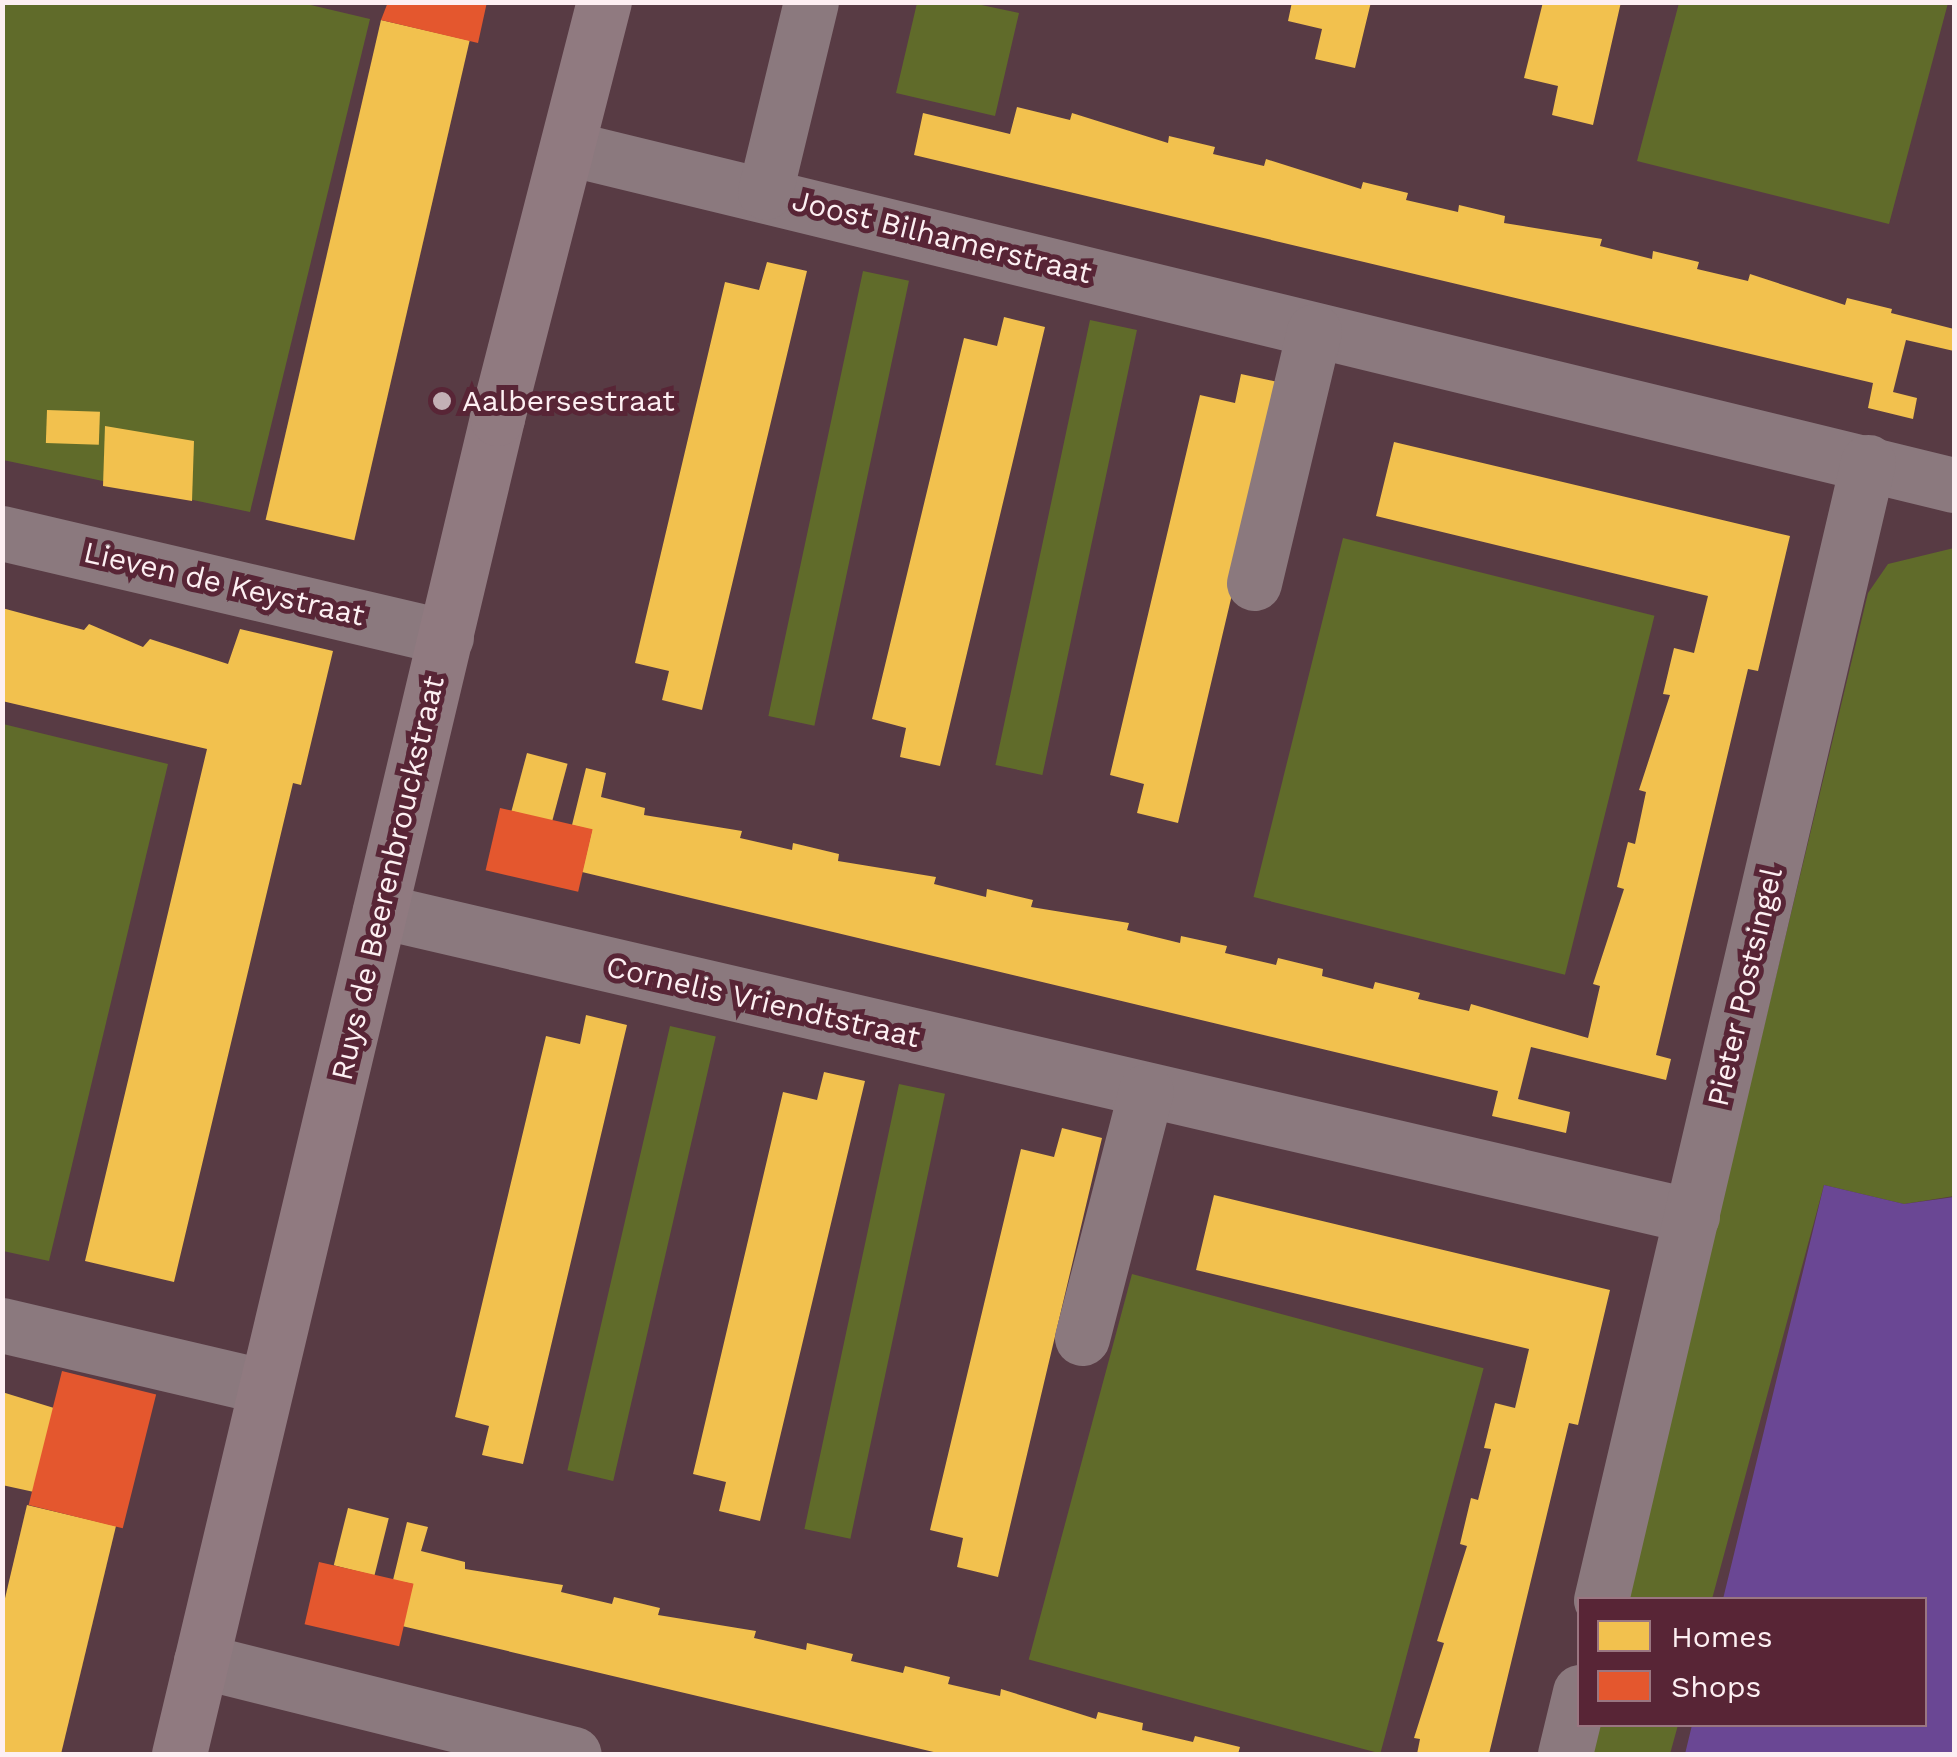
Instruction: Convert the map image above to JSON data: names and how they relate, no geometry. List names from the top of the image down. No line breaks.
{"streets":{"street":["Joost Bilhamerstraat","Lieven de Keystraat","Ruys de Beerenbrouckstraat","Pieter Postsingel","Cornelis Vriendtstraat"]},"crossings":[["Joost Bilhamerstraat","Ruys de Beerenbrouckstraat"],["Joost Bilhamerstraat","Pieter Postsingel"],["Lieven de Keystraat","Ruys de Beerenbrouckstraat"],["Ruys de Beerenbrouckstraat","Cornelis Vriendtstraat"],["Pieter Postsingel","Cornelis Vriendtstraat"]],"places":["Aalbersestraat"],"legend":["Homes","Shops"]}
